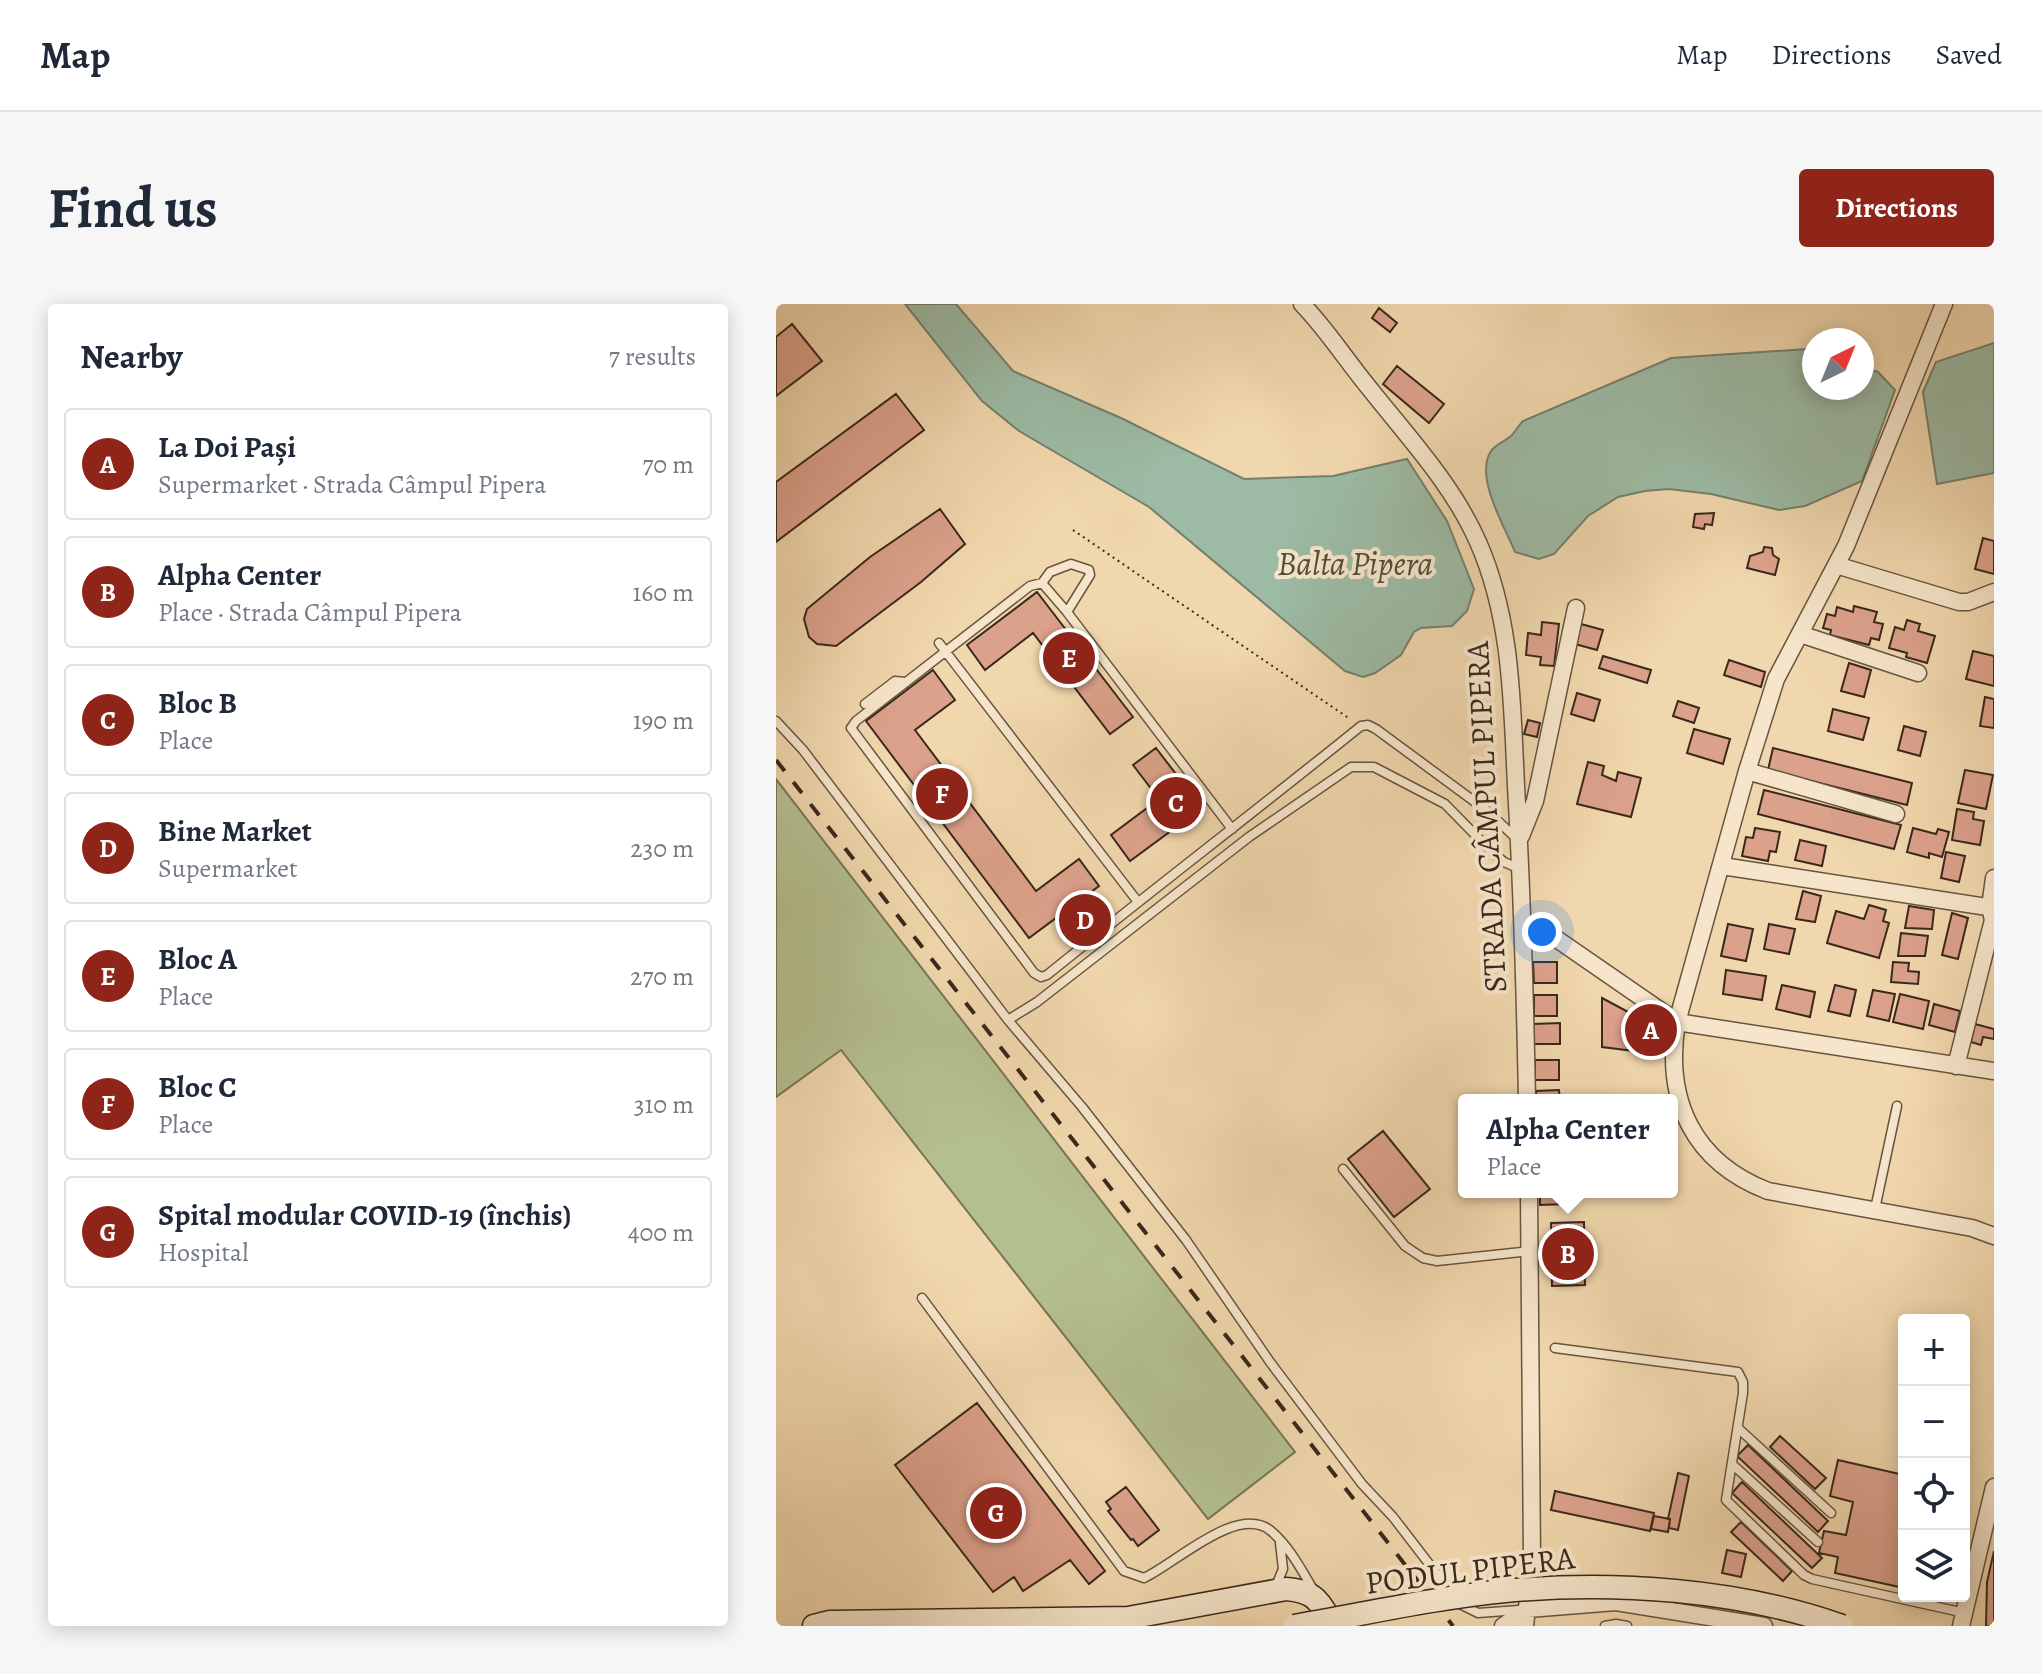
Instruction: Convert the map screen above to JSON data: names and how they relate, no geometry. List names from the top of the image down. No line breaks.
{"streets":{"main road":["PODUL PIPERA"],"street":["STRADA CÂMPUL PIPERA"]},"water":["Balta Pipera"],"north":"top right","page":{"header":"Map","nav":["Map","Directions","Saved"],"buttons":"Directions","title":"Find us","heading":["Nearby","7 results"],"list":[{"mark":"A","name":"La Doi Pași","note":"Supermarket · Strada Câmpul Pipera","value":"70 m"},{"mark":"B","name":"Alpha Center","note":"Place · Strada Câmpul Pipera","value":"160 m"},{"mark":"C","name":"Bloc B","note":"Place","value":"190 m"},{"mark":"D","name":"Bine Market","note":"Supermarket","value":"230 m"},{"mark":"E","name":"Bloc A","note":"Place","value":"270 m"},{"mark":"F","name":"Bloc C","note":"Place","value":"310 m"},{"mark":"G","name":"Spital modular COVID-19 (închis)","note":"Hospital","value":"400 m"}],"pins":["E","F","C","D","A","B","G"],"popup":["Alpha Center","Place"],"map_buttons":["+","−"]}}
